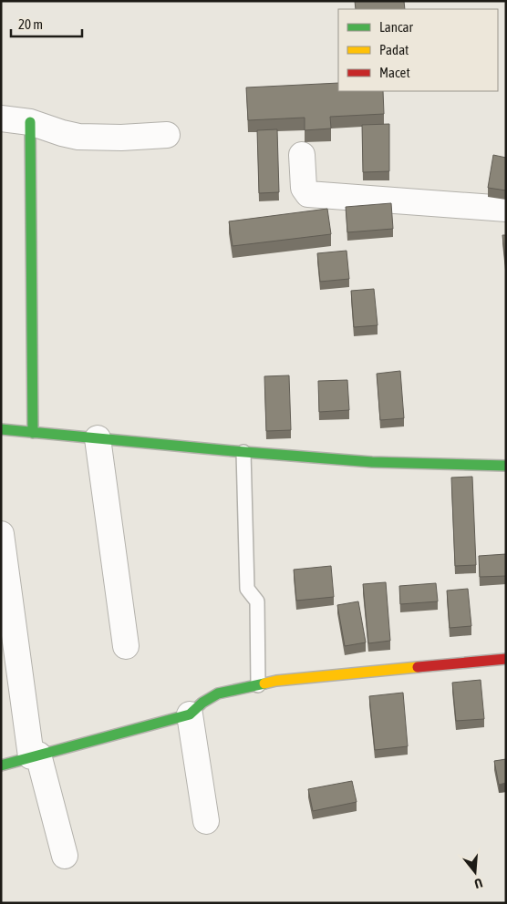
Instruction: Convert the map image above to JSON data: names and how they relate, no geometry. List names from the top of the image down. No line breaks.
{"legend":["Lancar","Padat","Macet"],"scale_bar":"20 m","north":"bottom"}
